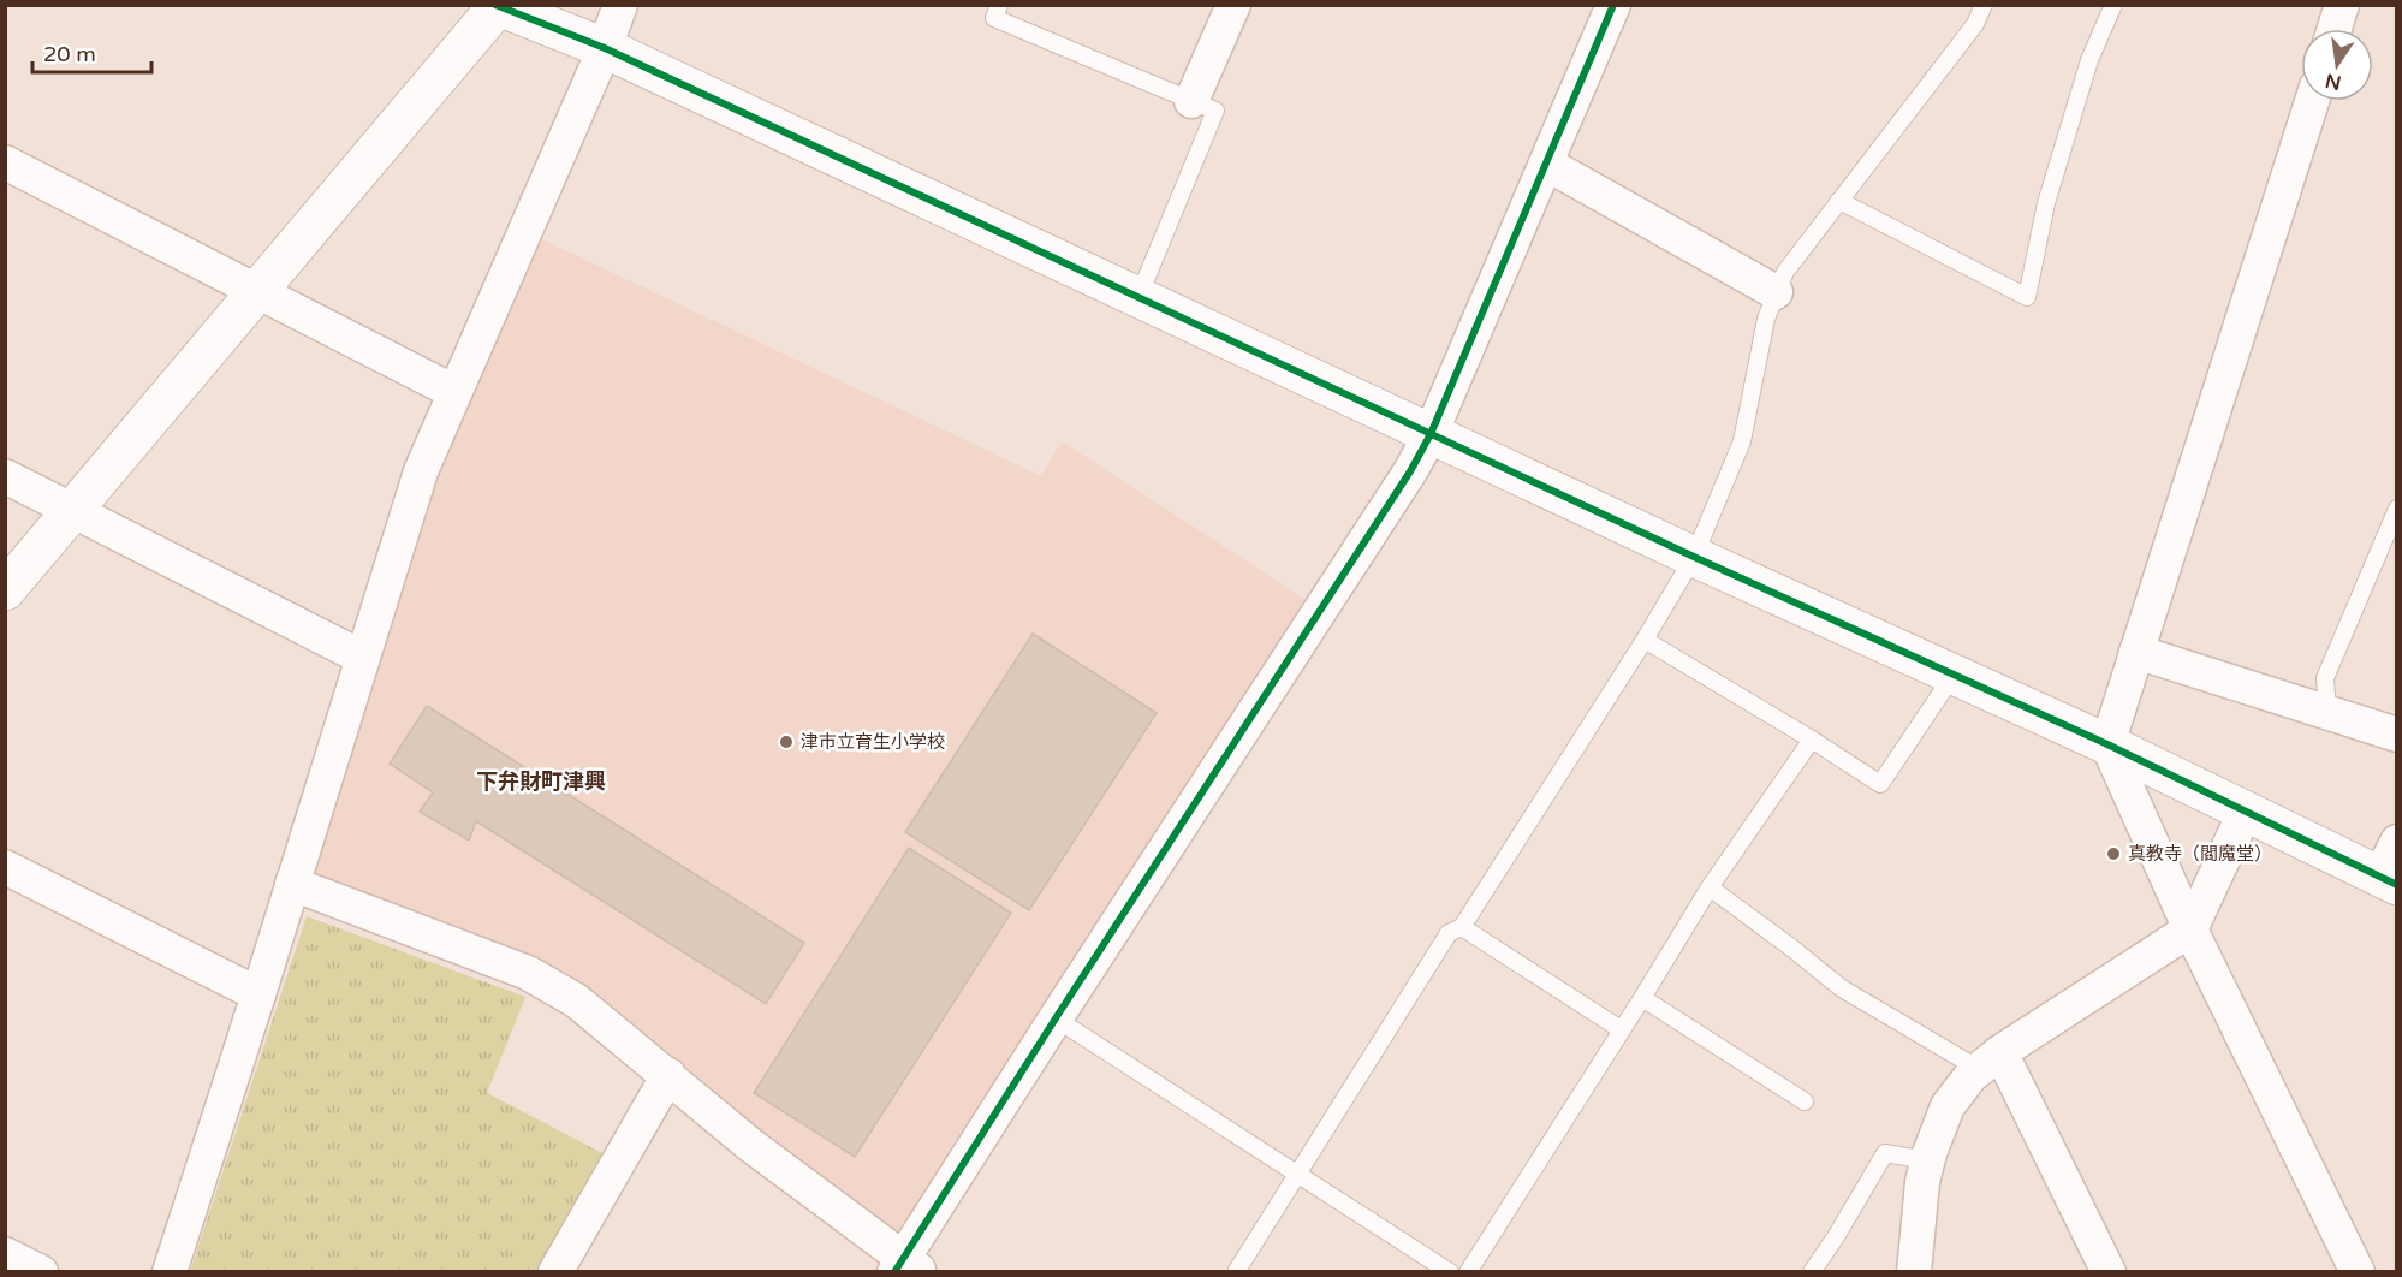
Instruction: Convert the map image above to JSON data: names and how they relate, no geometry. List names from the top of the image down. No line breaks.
{"districts":["下弁財町津興"],"places":["津市立育生小学校","真教寺（閻魔堂）"],"scale_bar":"20 m","north":"bottom"}
